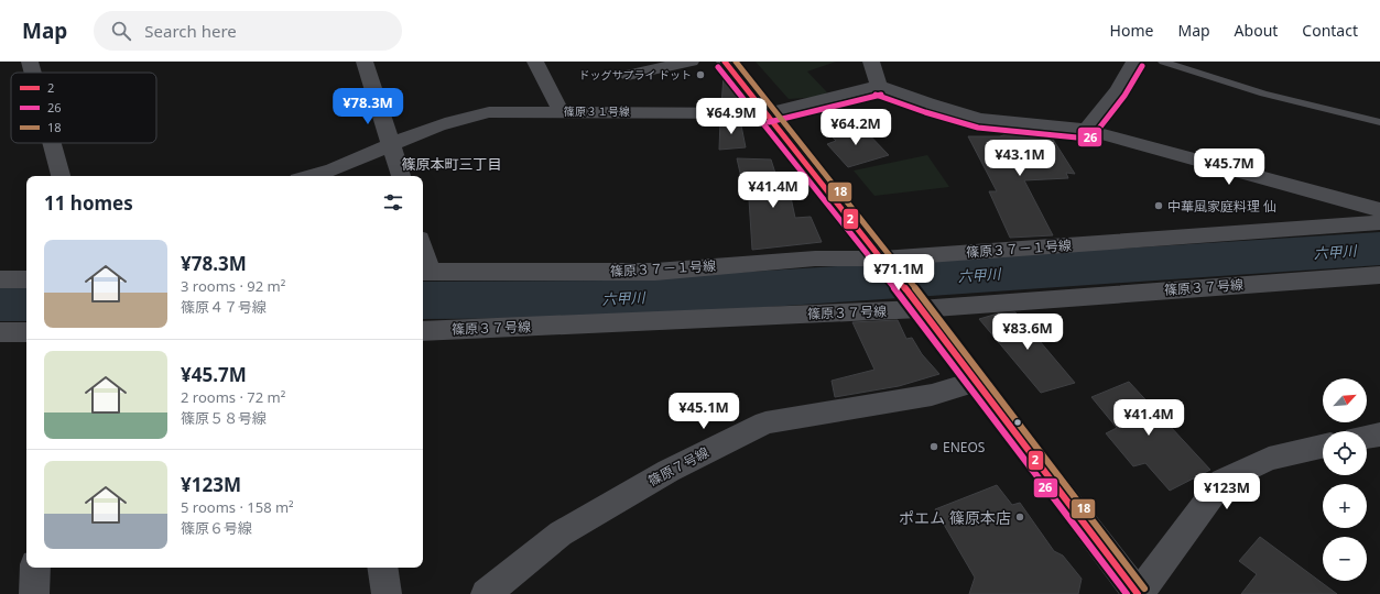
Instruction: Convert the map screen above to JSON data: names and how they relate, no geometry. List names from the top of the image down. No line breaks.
{"streets":{"street":["篠原３１号線","篠原３７－１号線","篠原３７号線","篠原７号線"]},"districts":["篠原本町三丁目"],"water":["六甲川"],"places":["ドッグサプライ ドット","中華風家庭料理 仙","ENEOS","ポエム 篠原本店"],"lines":["transit line 2","transit line 18","transit line 26"],"legend":["2","26","18"],"north":"top right","page":{"header":"Map","search":"Search here","nav":["Home","Map","About","Contact"],"price":["¥78.3M","¥64.9M","¥64.2M","¥43.1M","¥45.7M","¥41.4M","¥71.1M","¥83.6M","¥45.1M","¥41.4M","¥123M"],"heading":"11 homes","list":[{"name":"¥78.3M","note":"3 rooms · 92 m² · 篠原４７号線"},{"name":"¥45.7M","note":"2 rooms · 72 m² · 篠原５８号線"},{"name":"¥123M","note":"5 rooms · 158 m² · 篠原６号線"}],"map_buttons":["+","−"]}}
